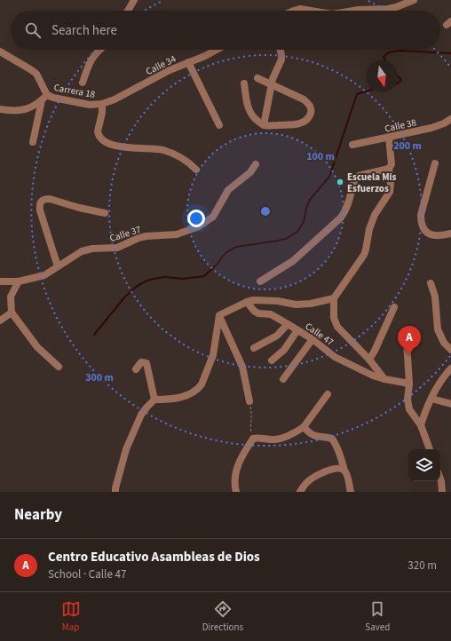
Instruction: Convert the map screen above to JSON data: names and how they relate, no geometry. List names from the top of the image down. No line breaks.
{"streets":{"street":["Calle 34","Carrera 18","Calle 38","Calle 37","Calle 47"]},"crossings":[["Calle 34","Carrera 18"]],"places":["Escuela Mis Esfuerzos"],"north":"bottom","page":{"search":"Search here","pins":"A","heading":"Nearby","list":[{"mark":"A","name":"Centro Educativo Asambleas de Dios","note":"School · Calle 47","value":"320 m"}],"nav":["Map","Directions","Saved"]},"rings":["200 m","100 m","300 m"]}
